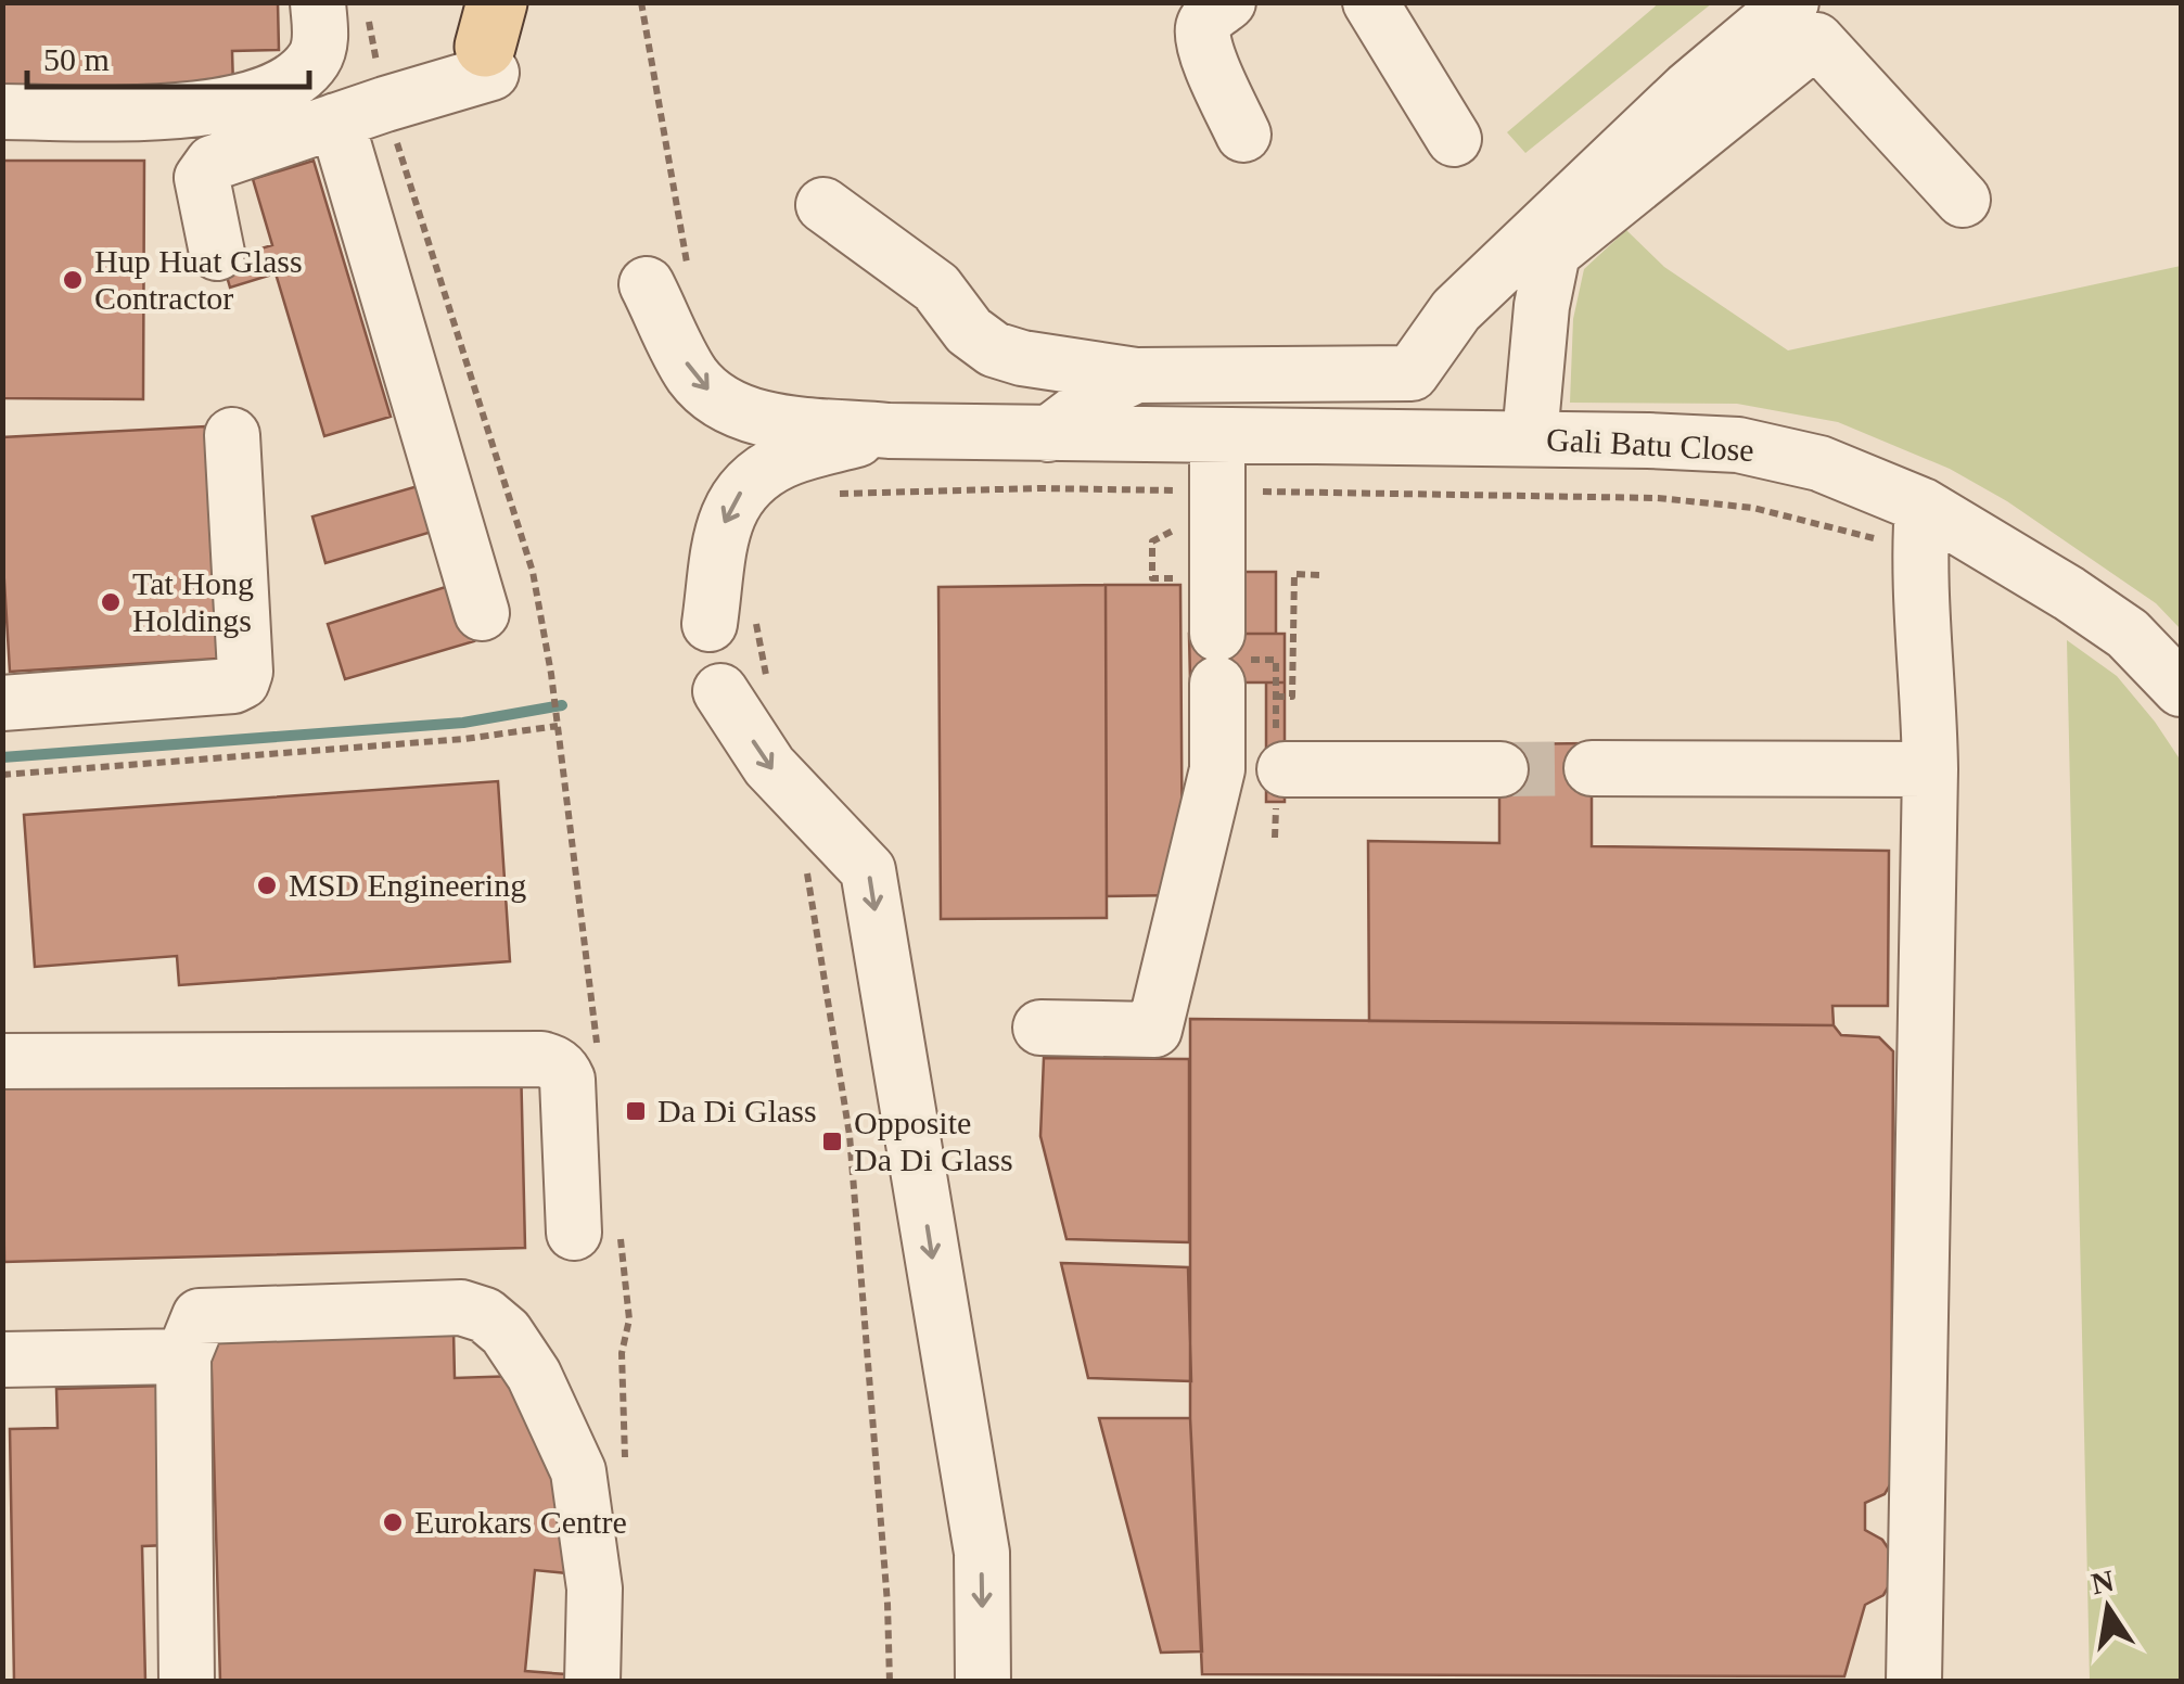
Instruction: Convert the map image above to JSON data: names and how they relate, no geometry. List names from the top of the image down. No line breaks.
{"streets":{"street":["Gali Batu Close"]},"places":{"other":["Hup Huat Glass Contractor","Tat Hong Holdings","MSD Engineering","Eurokars Centre"],"transit":["Da Di Glass","Opposite Da Di Glass"]},"scale_bar":"50 m","north":"top"}
